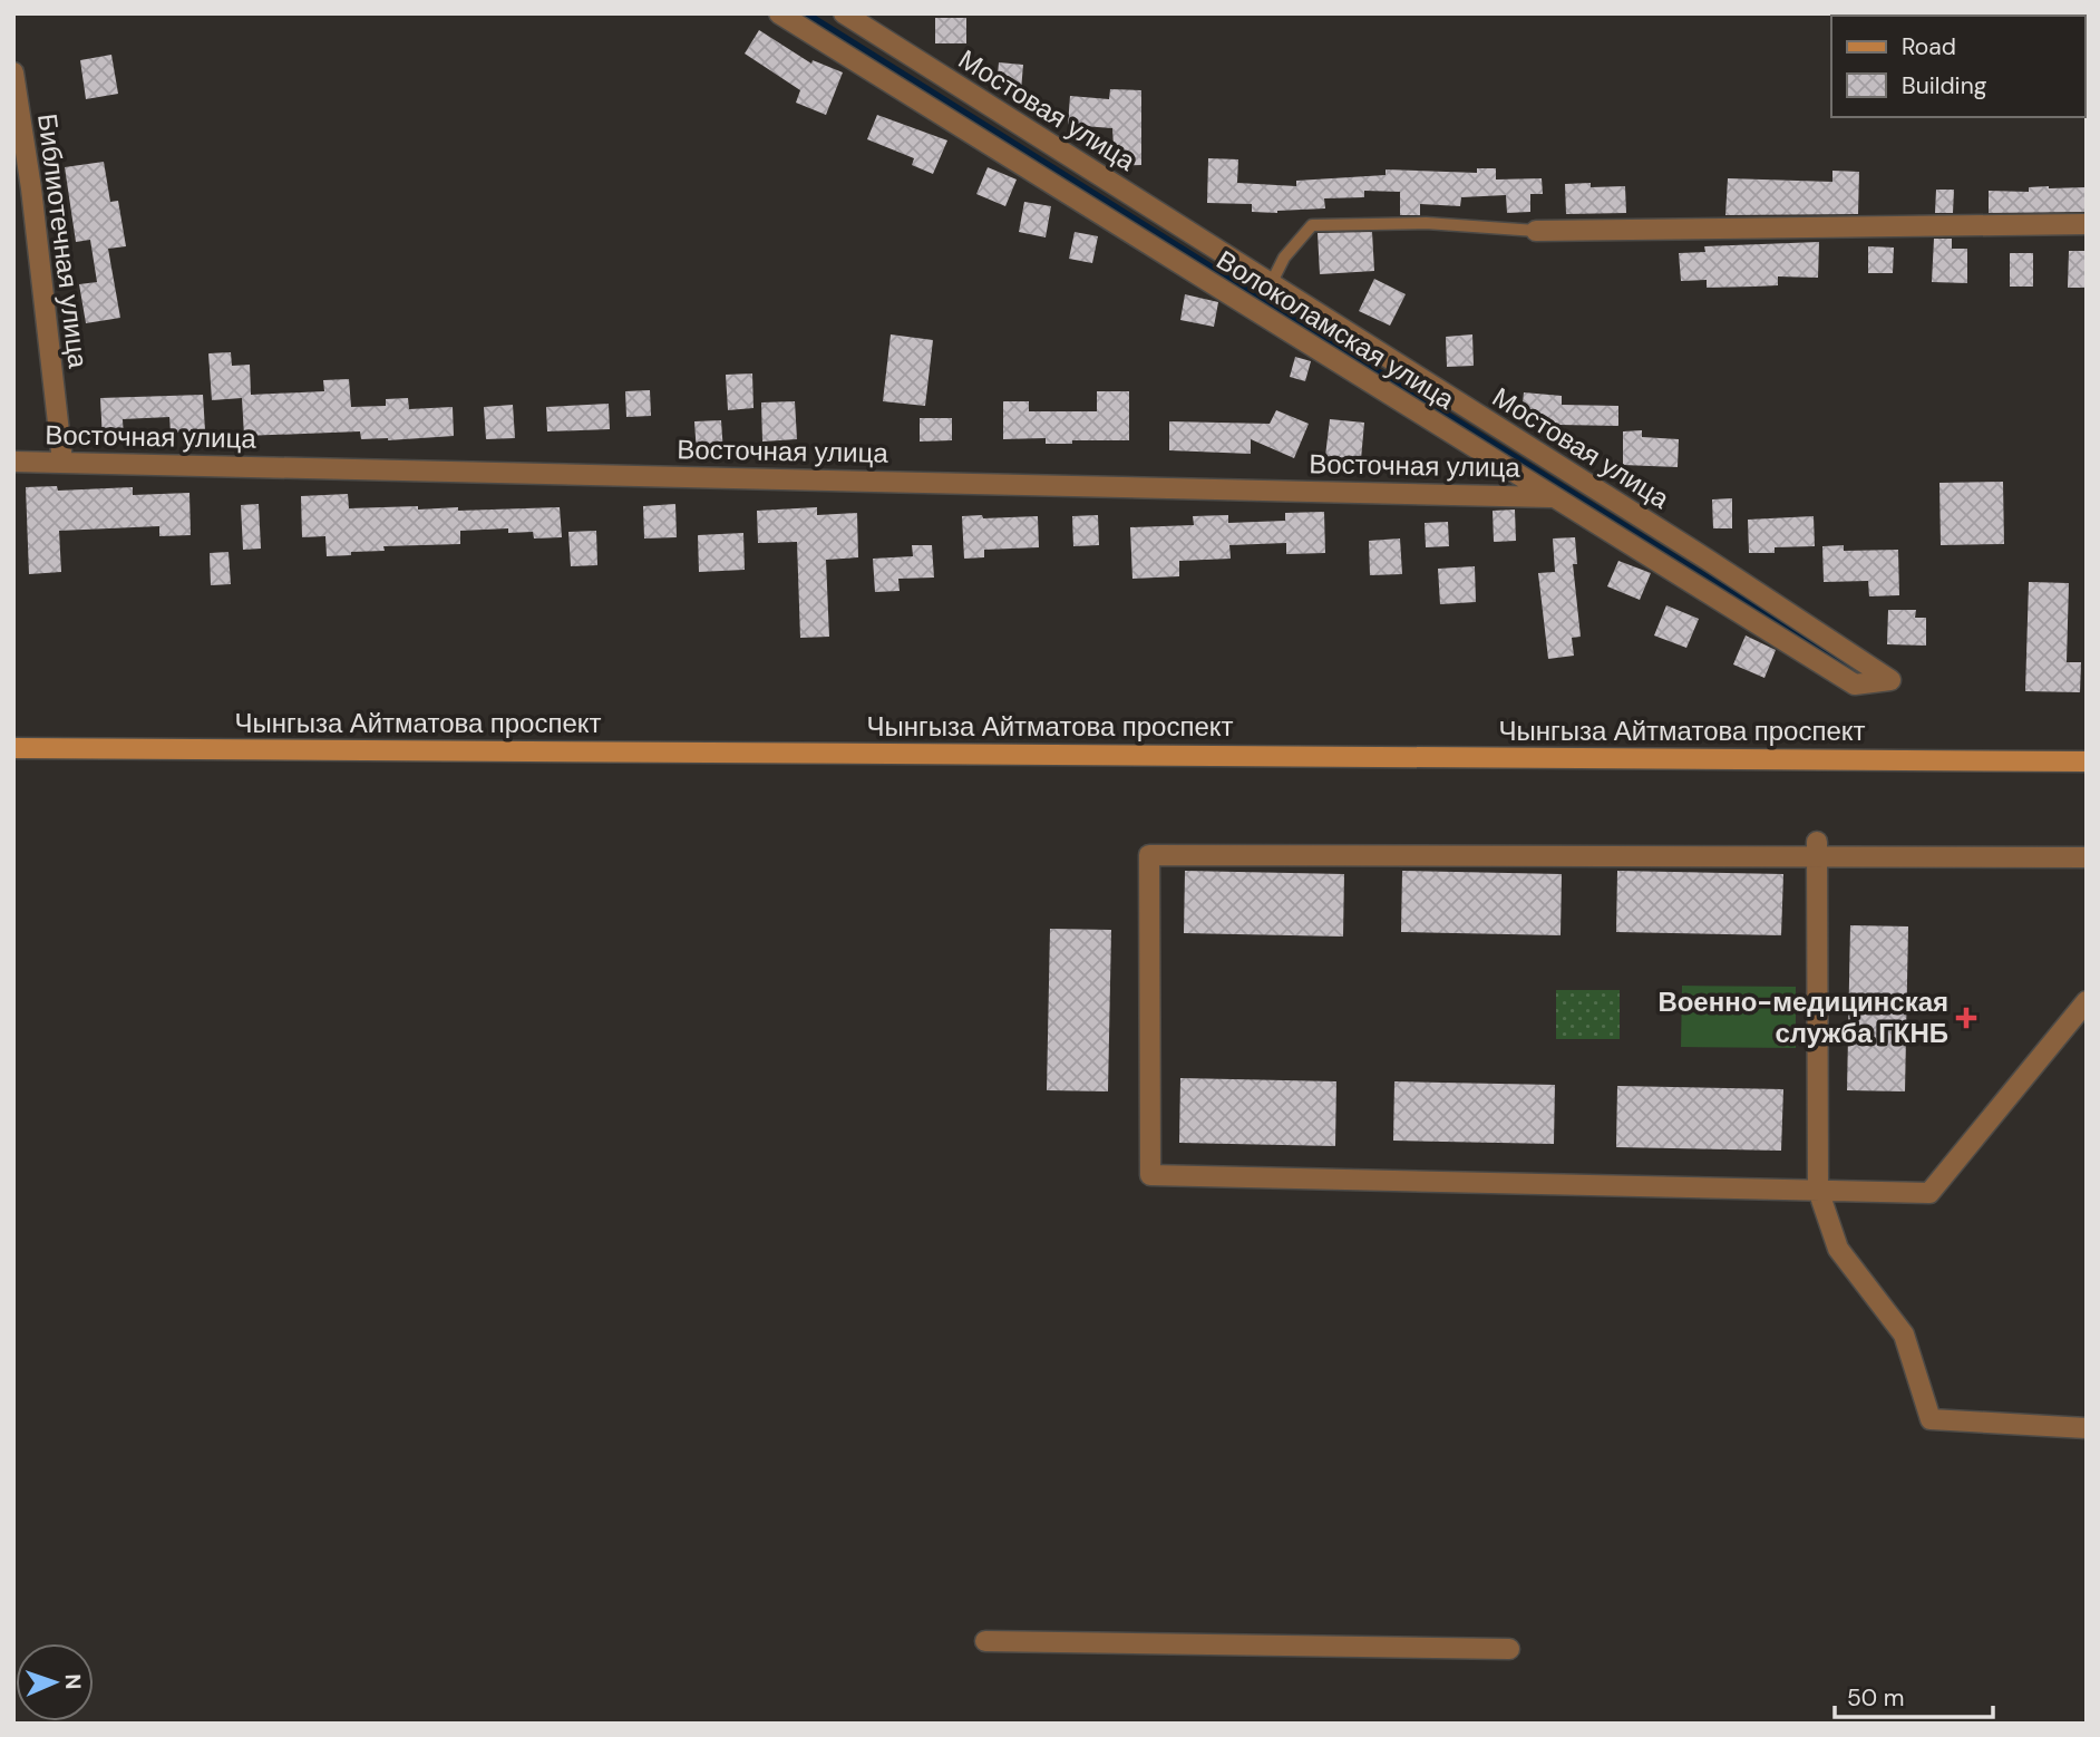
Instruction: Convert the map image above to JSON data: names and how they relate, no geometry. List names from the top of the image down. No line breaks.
{"streets":{"main road":["Чынгыза Айтматова проспект"],"street":["Мостовая улица","Библиотечная улица","Волоколамская улица","Восточная улица"]},"crossings":[["Мостовая улица","Волоколамская улица"],["Библиотечная улица","Восточная улица"],["Волоколамская улица","Восточная улица"]],"places":{"health":["Военно-медицинская служба ГКНБ"]},"legend":["Road","Building"],"scale_bar":"50 m","north":"right"}
